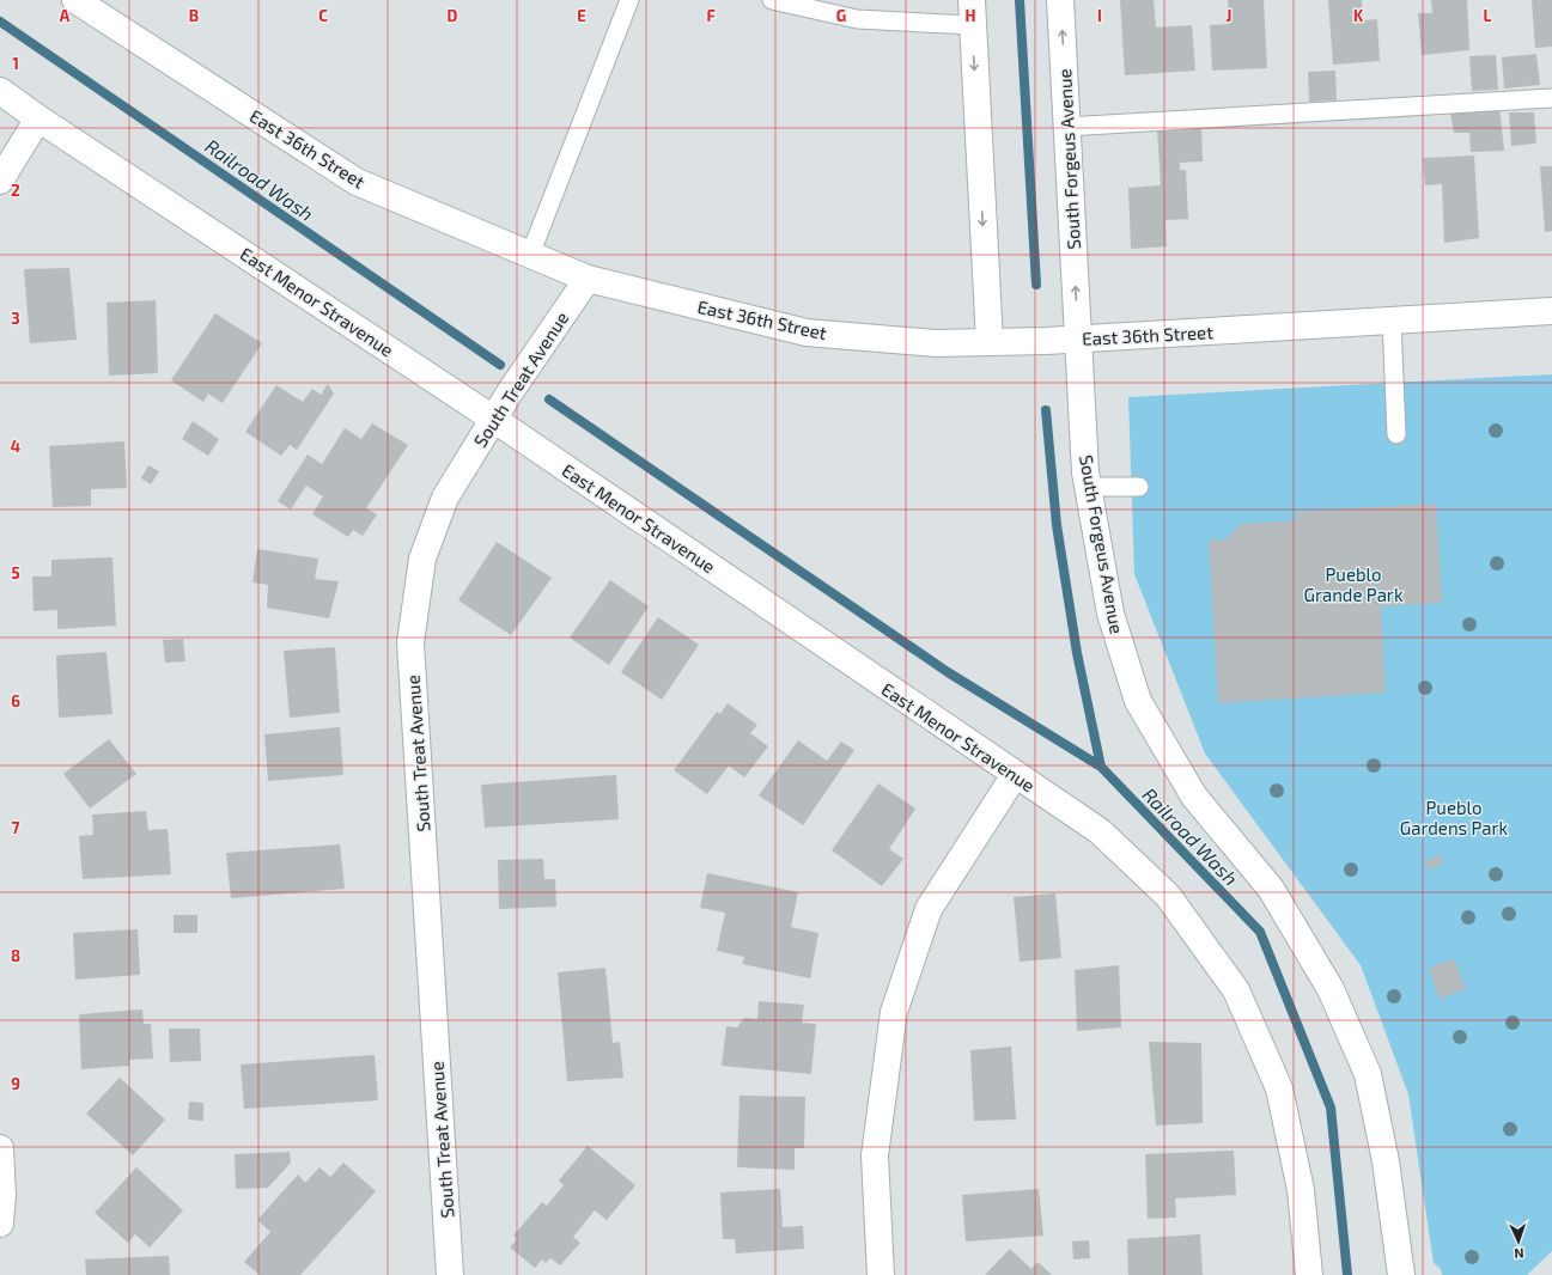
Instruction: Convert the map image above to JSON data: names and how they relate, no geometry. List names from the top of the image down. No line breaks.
{"streets":{"street":["East 36th Street","South Forgeus Avenue","East Menor Stravenue","South Treat Avenue"]},"crossings":[["East 36th Street","South Forgeus Avenue"],["East 36th Street","South Treat Avenue"],["East Menor Stravenue","South Treat Avenue"]],"water":["Railroad Wash"],"parks":["Pueblo Grande Park","Pueblo Gardens Park"],"north":"bottom","grid":{"columns":["A","B","C","D","E","F","G","H","I","J","K","L"],"rows":["1","2","3","4","5","6","7","8","9"]}}
